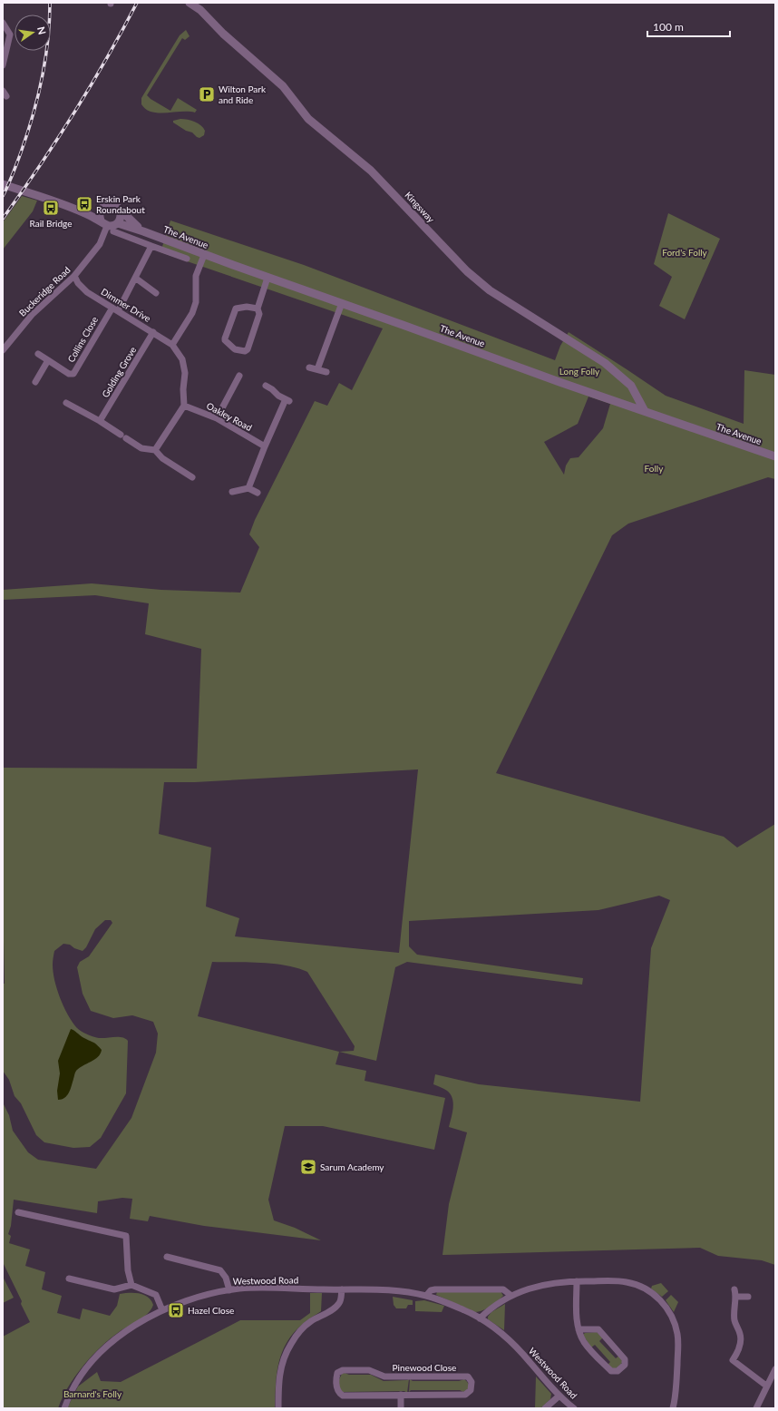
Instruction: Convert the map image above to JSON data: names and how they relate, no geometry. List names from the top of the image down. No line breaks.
{"streets":{"street":["Kingsway","The Avenue","Buckeridge Road","Dimmer Drive","Collins Close","Golding Grove","Oakley Road","Westwood Road","Pinewood Close"]},"crossings":[["Kingsway","The Avenue"],["The Avenue","Buckeridge Road"],["Buckeridge Road","Dimmer Drive"],["Dimmer Drive","Collins Close"],["Dimmer Drive","Golding Grove"]],"parks":["Ford's Folly","Long Folly","Folly","Barnard's Folly"],"places":{"parking":["Wilton Park and Ride"],"bus stop":["Erskin Park Roundabout","Rail Bridge","Hazel Close"],"school or university":["Sarum Academy"]},"scale_bar":"100 m","north":"right"}
